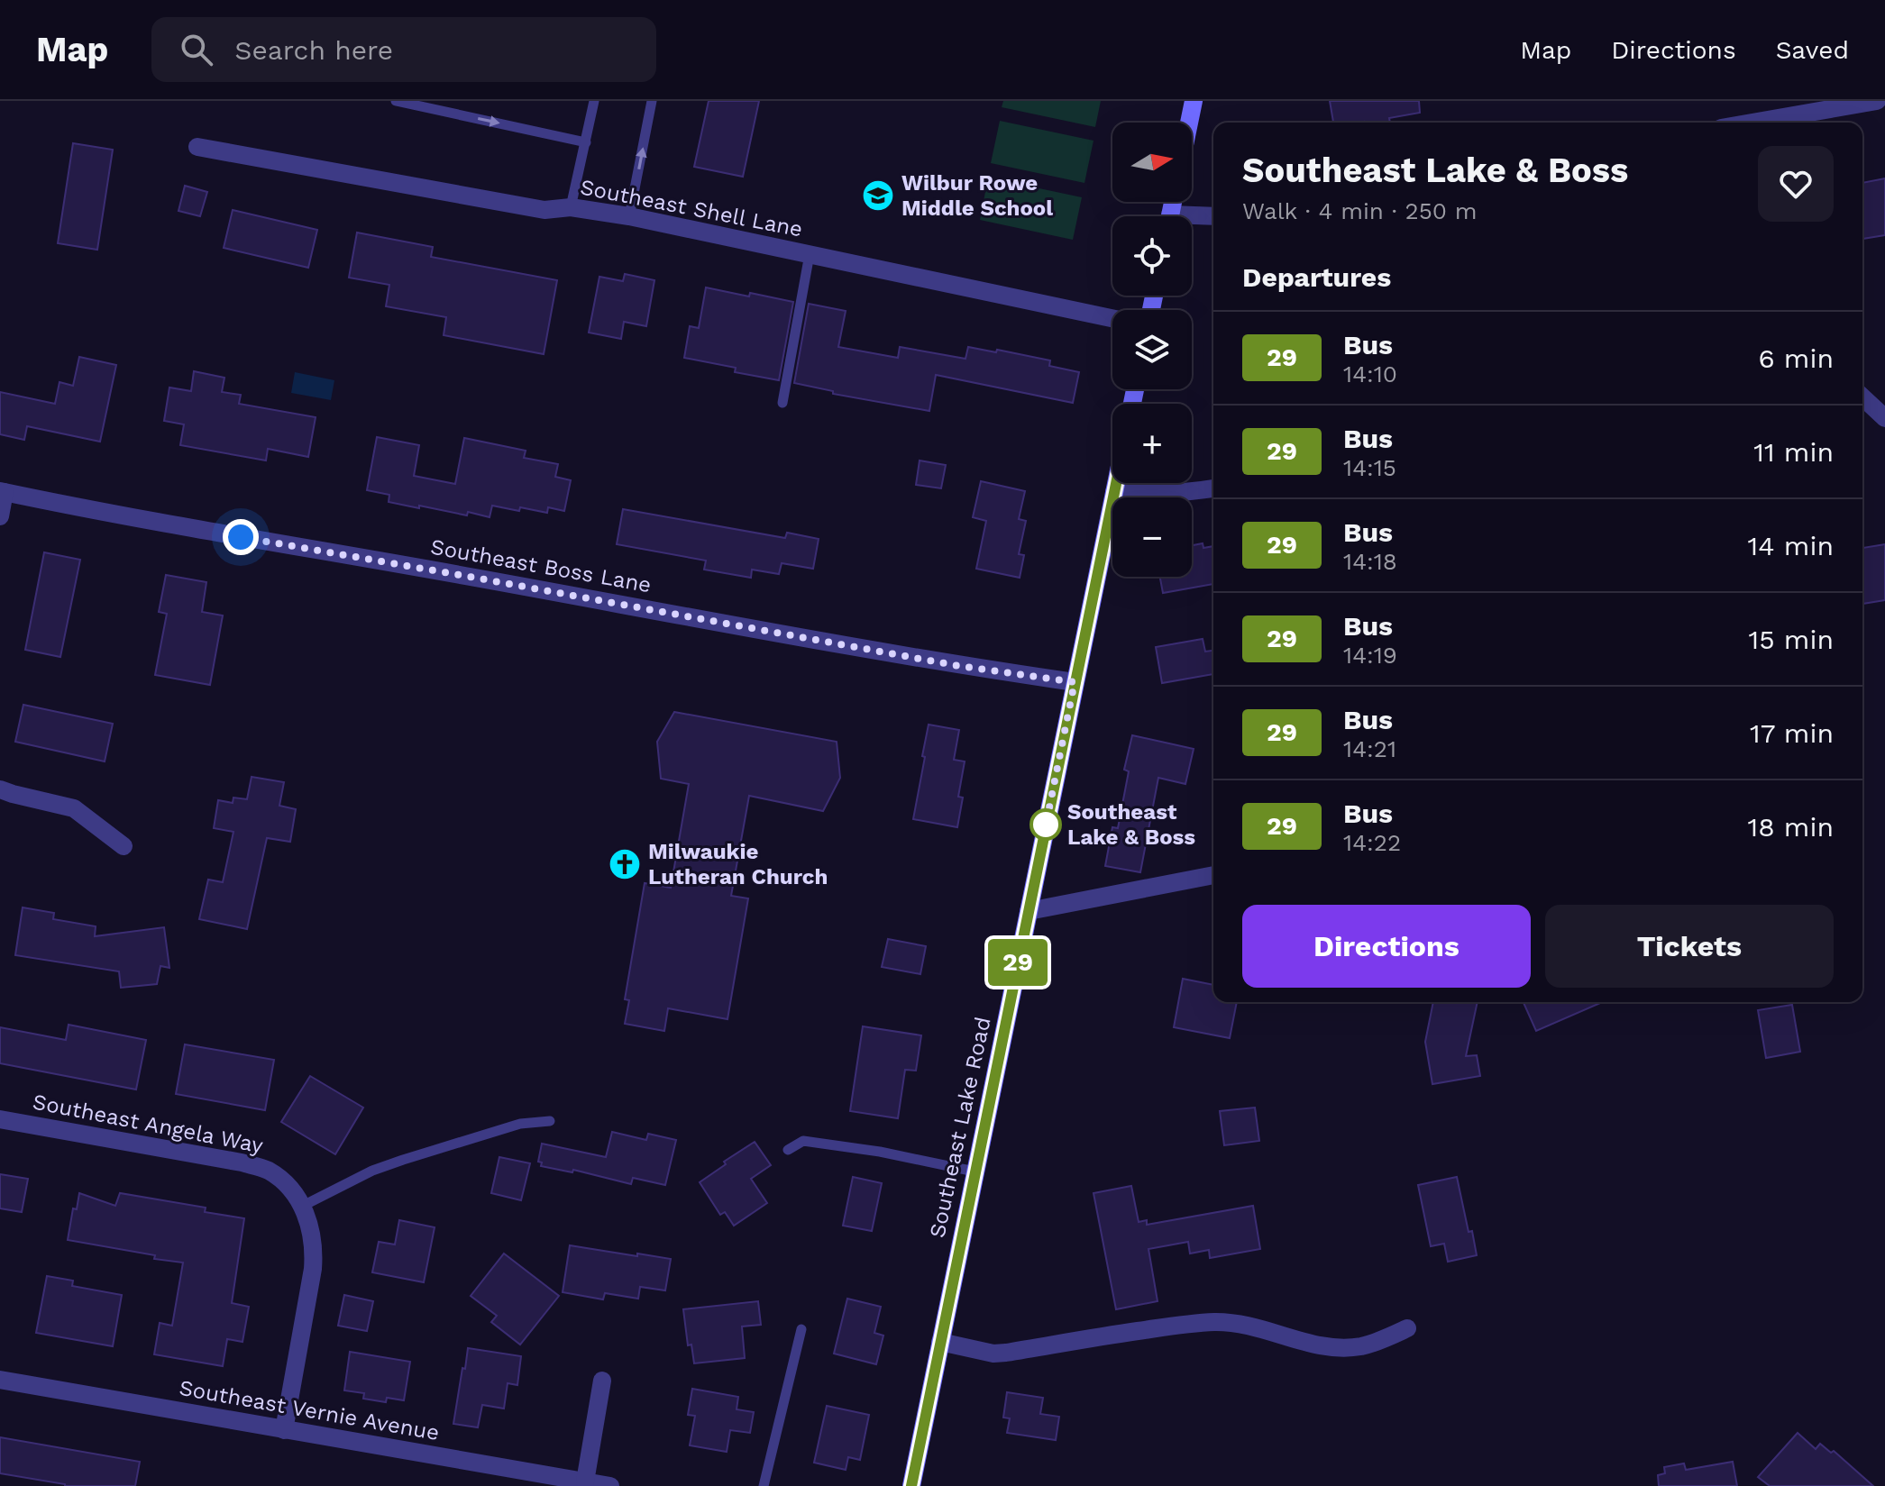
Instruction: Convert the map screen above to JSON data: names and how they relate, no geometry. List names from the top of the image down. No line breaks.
{"streets":{"main road":["Southeast Lake Road"],"street":["Southeast Shell Lane","Southeast Boss Lane","Southeast Angela Way","Southeast Vernie Avenue"]},"crossings":[["Southeast Boss Lane","Southeast Lake Road"],["Southeast Angela Way","Southeast Vernie Avenue"]],"places":{"school or university":["Wilbur Rowe Middle School"],"other":["Southeast Lake & Boss"],"church":["Milwaukie Lutheran Church"]},"lines":["bus line 29"],"north":"right","page":{"header":"Map","search":"Search here","nav":["Map","Directions","Saved"],"on_map":"29","map_buttons":["+","−"],"heading":[["Southeast Lake & Boss","Walk · 4 min · 250 m"],"Departures"],"list":[{"mark":"29","name":"Bus","note":"14:10","value":"6 min"},{"mark":"29","name":"Bus","note":"14:15","value":"11 min"},{"mark":"29","name":"Bus","note":"14:18","value":"14 min"},{"mark":"29","name":"Bus","note":"14:19","value":"15 min"},{"mark":"29","name":"Bus","note":"14:21","value":"17 min"},{"mark":"29","name":"Bus","note":"14:22","value":"18 min"}],"buttons":["Directions","Tickets"]}}
